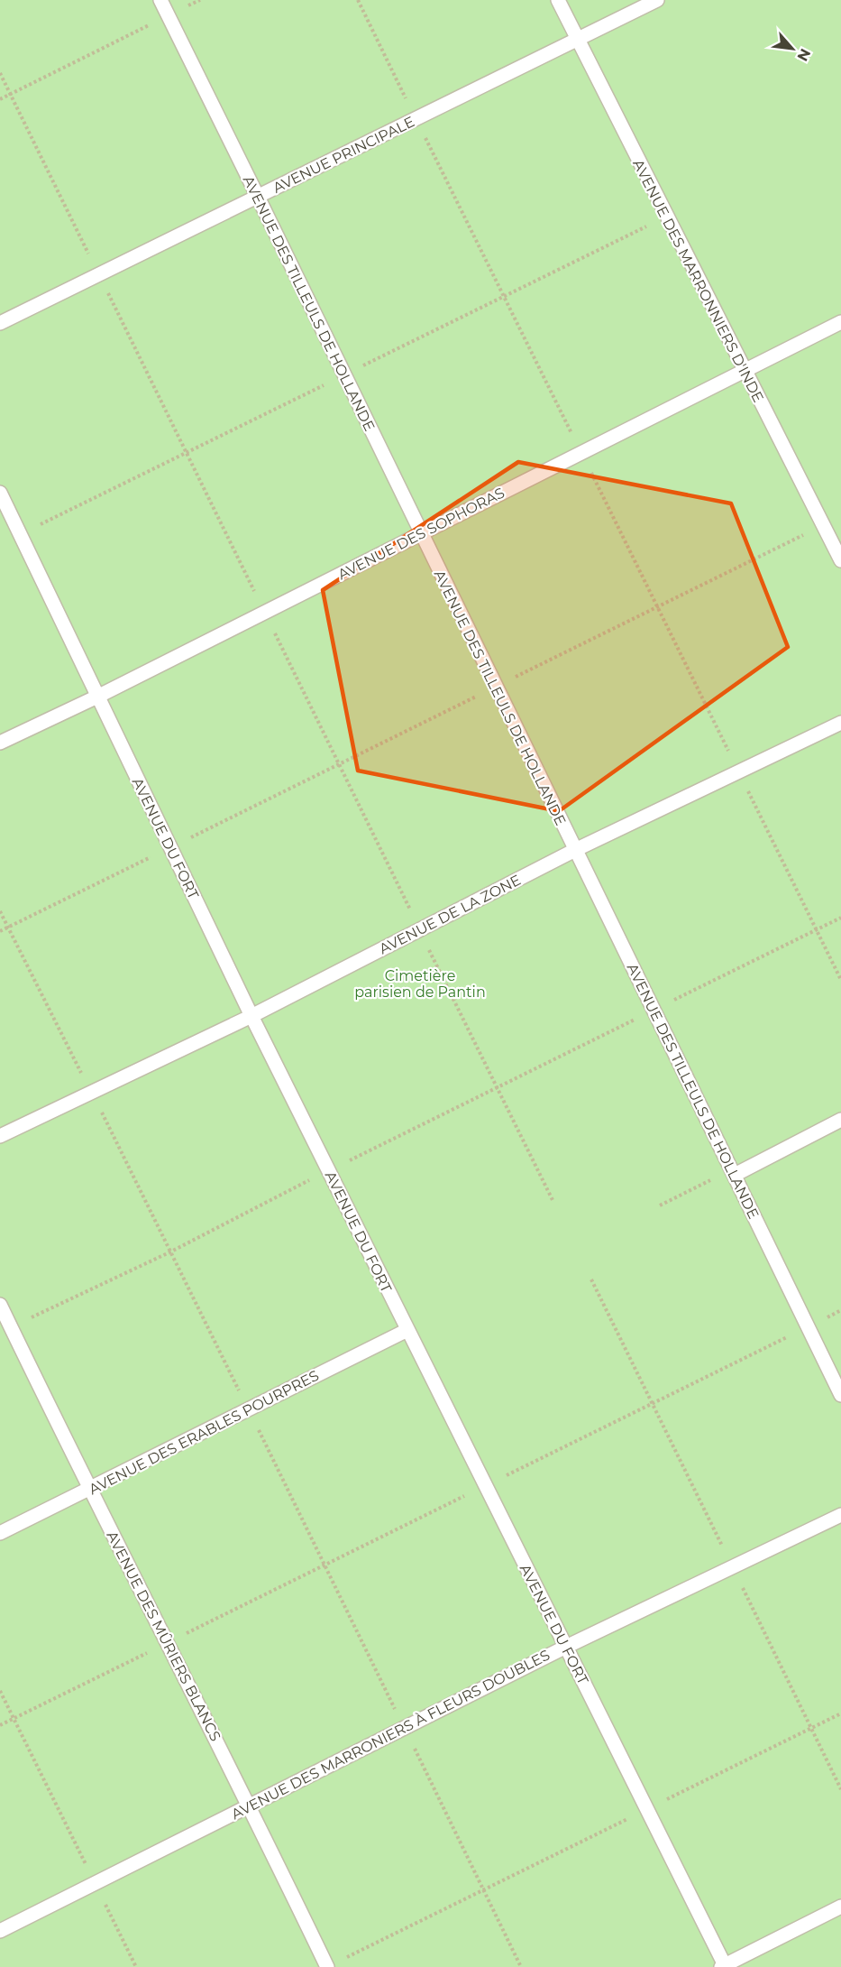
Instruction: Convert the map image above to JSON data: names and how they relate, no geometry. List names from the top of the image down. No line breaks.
{"streets":{"lane":["AVENUE PRINCIPALE","AVENUE DES MARRONNIERS D'INDE","AVENUE DES TILLEULS DE HOLLANDE","AVENUE DES SOPHORAS","AVENUE DU FORT","AVENUE DE LA ZONE","AVENUE DES ERABLES POURPRES","AVENUE DES MÛRIERS BLANCS","AVENUE DES MARRONIERS À FLEURS DOUBLES"]},"crossings":[["AVENUE PRINCIPALE","AVENUE DES MARRONNIERS D'INDE"],["AVENUE PRINCIPALE","AVENUE DES TILLEULS DE HOLLANDE"],["AVENUE DES MARRONNIERS D'INDE","AVENUE DES SOPHORAS"],["AVENUE DES TILLEULS DE HOLLANDE","AVENUE DES SOPHORAS"],["AVENUE DES TILLEULS DE HOLLANDE","AVENUE DE LA ZONE"],["AVENUE DES SOPHORAS","AVENUE DU FORT"],["AVENUE DU FORT","AVENUE DE LA ZONE"],["AVENUE DU FORT","AVENUE DES ERABLES POURPRES"],["AVENUE DU FORT","AVENUE DES MARRONIERS À FLEURS DOUBLES"],["AVENUE DES ERABLES POURPRES","AVENUE DES MÛRIERS BLANCS"],["AVENUE DES MÛRIERS BLANCS","AVENUE DES MARRONIERS À FLEURS DOUBLES"]],"parks":["Cimetière parisien de Pantin"],"north":"bottom right"}
